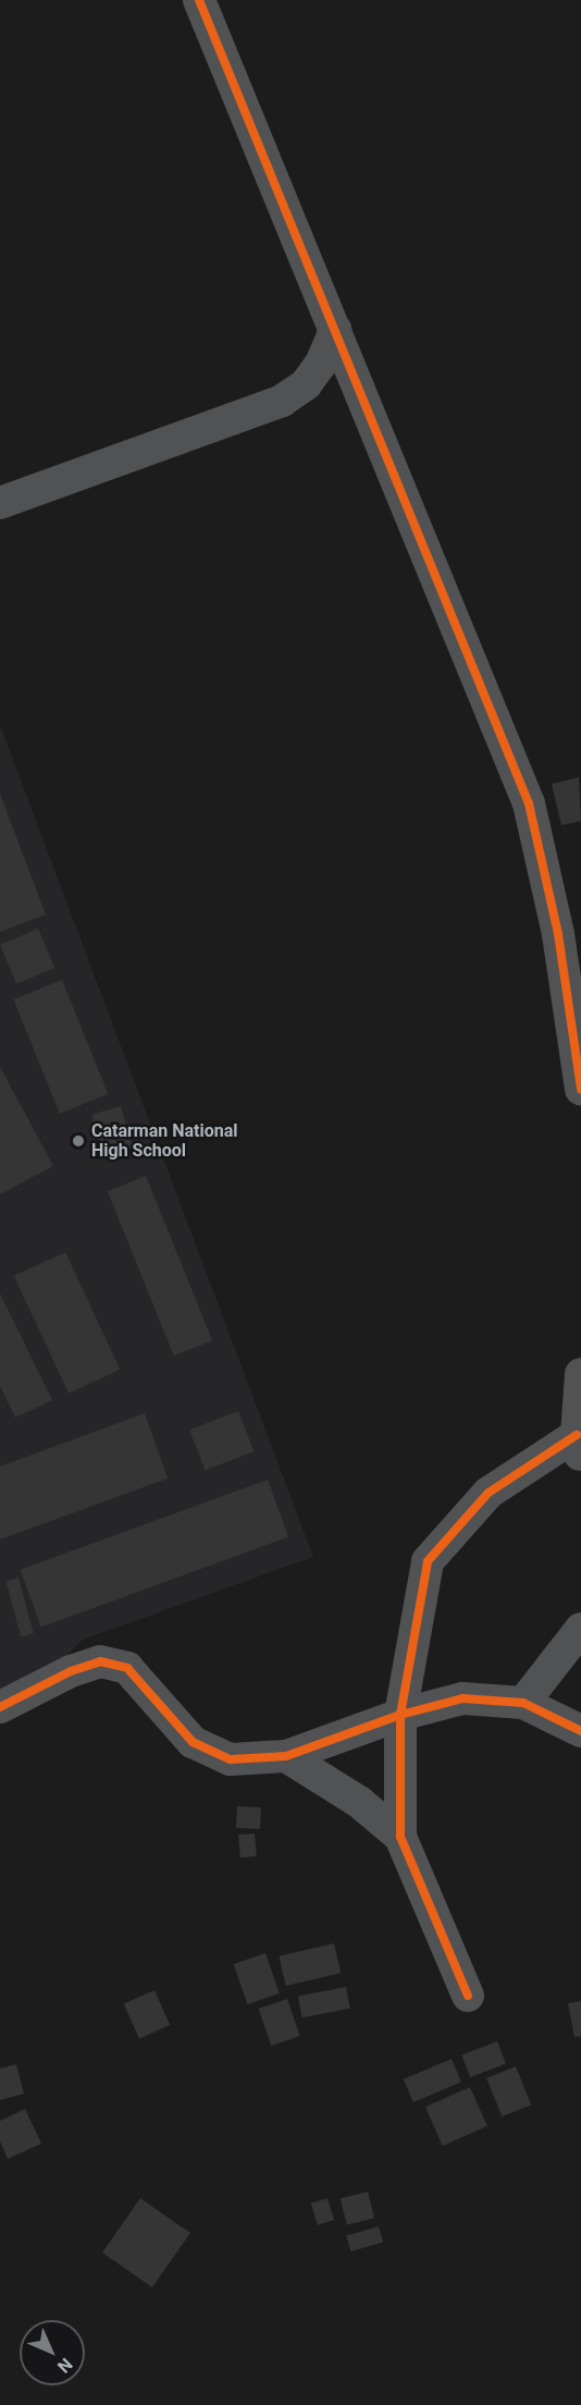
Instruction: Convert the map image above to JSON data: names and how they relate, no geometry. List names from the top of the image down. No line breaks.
{"places":["Catarman National High School"],"north":"bottom right"}
